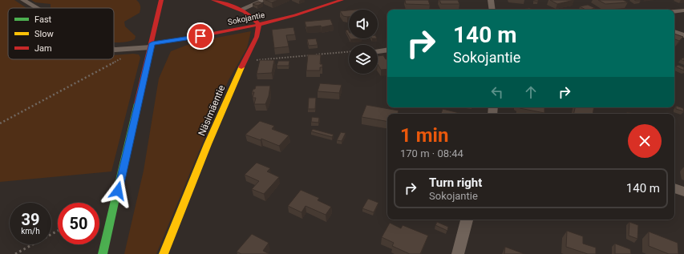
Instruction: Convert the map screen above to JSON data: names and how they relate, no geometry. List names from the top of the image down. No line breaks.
{"streets":{"street":["Sokojantie","Näsimäentie"]},"crossings":[["Sokojantie","Näsimäentie"]],"legend":["Fast","Slow","Jam"],"page":{"turn":["140 m","Sokojantie"],"heading":["1 min","170 m · 08:44"],"list":[{"name":"Turn right","note":"Sokojantie","value":"140 m"}],"speed":"39 km/h","limit":"50"}}
